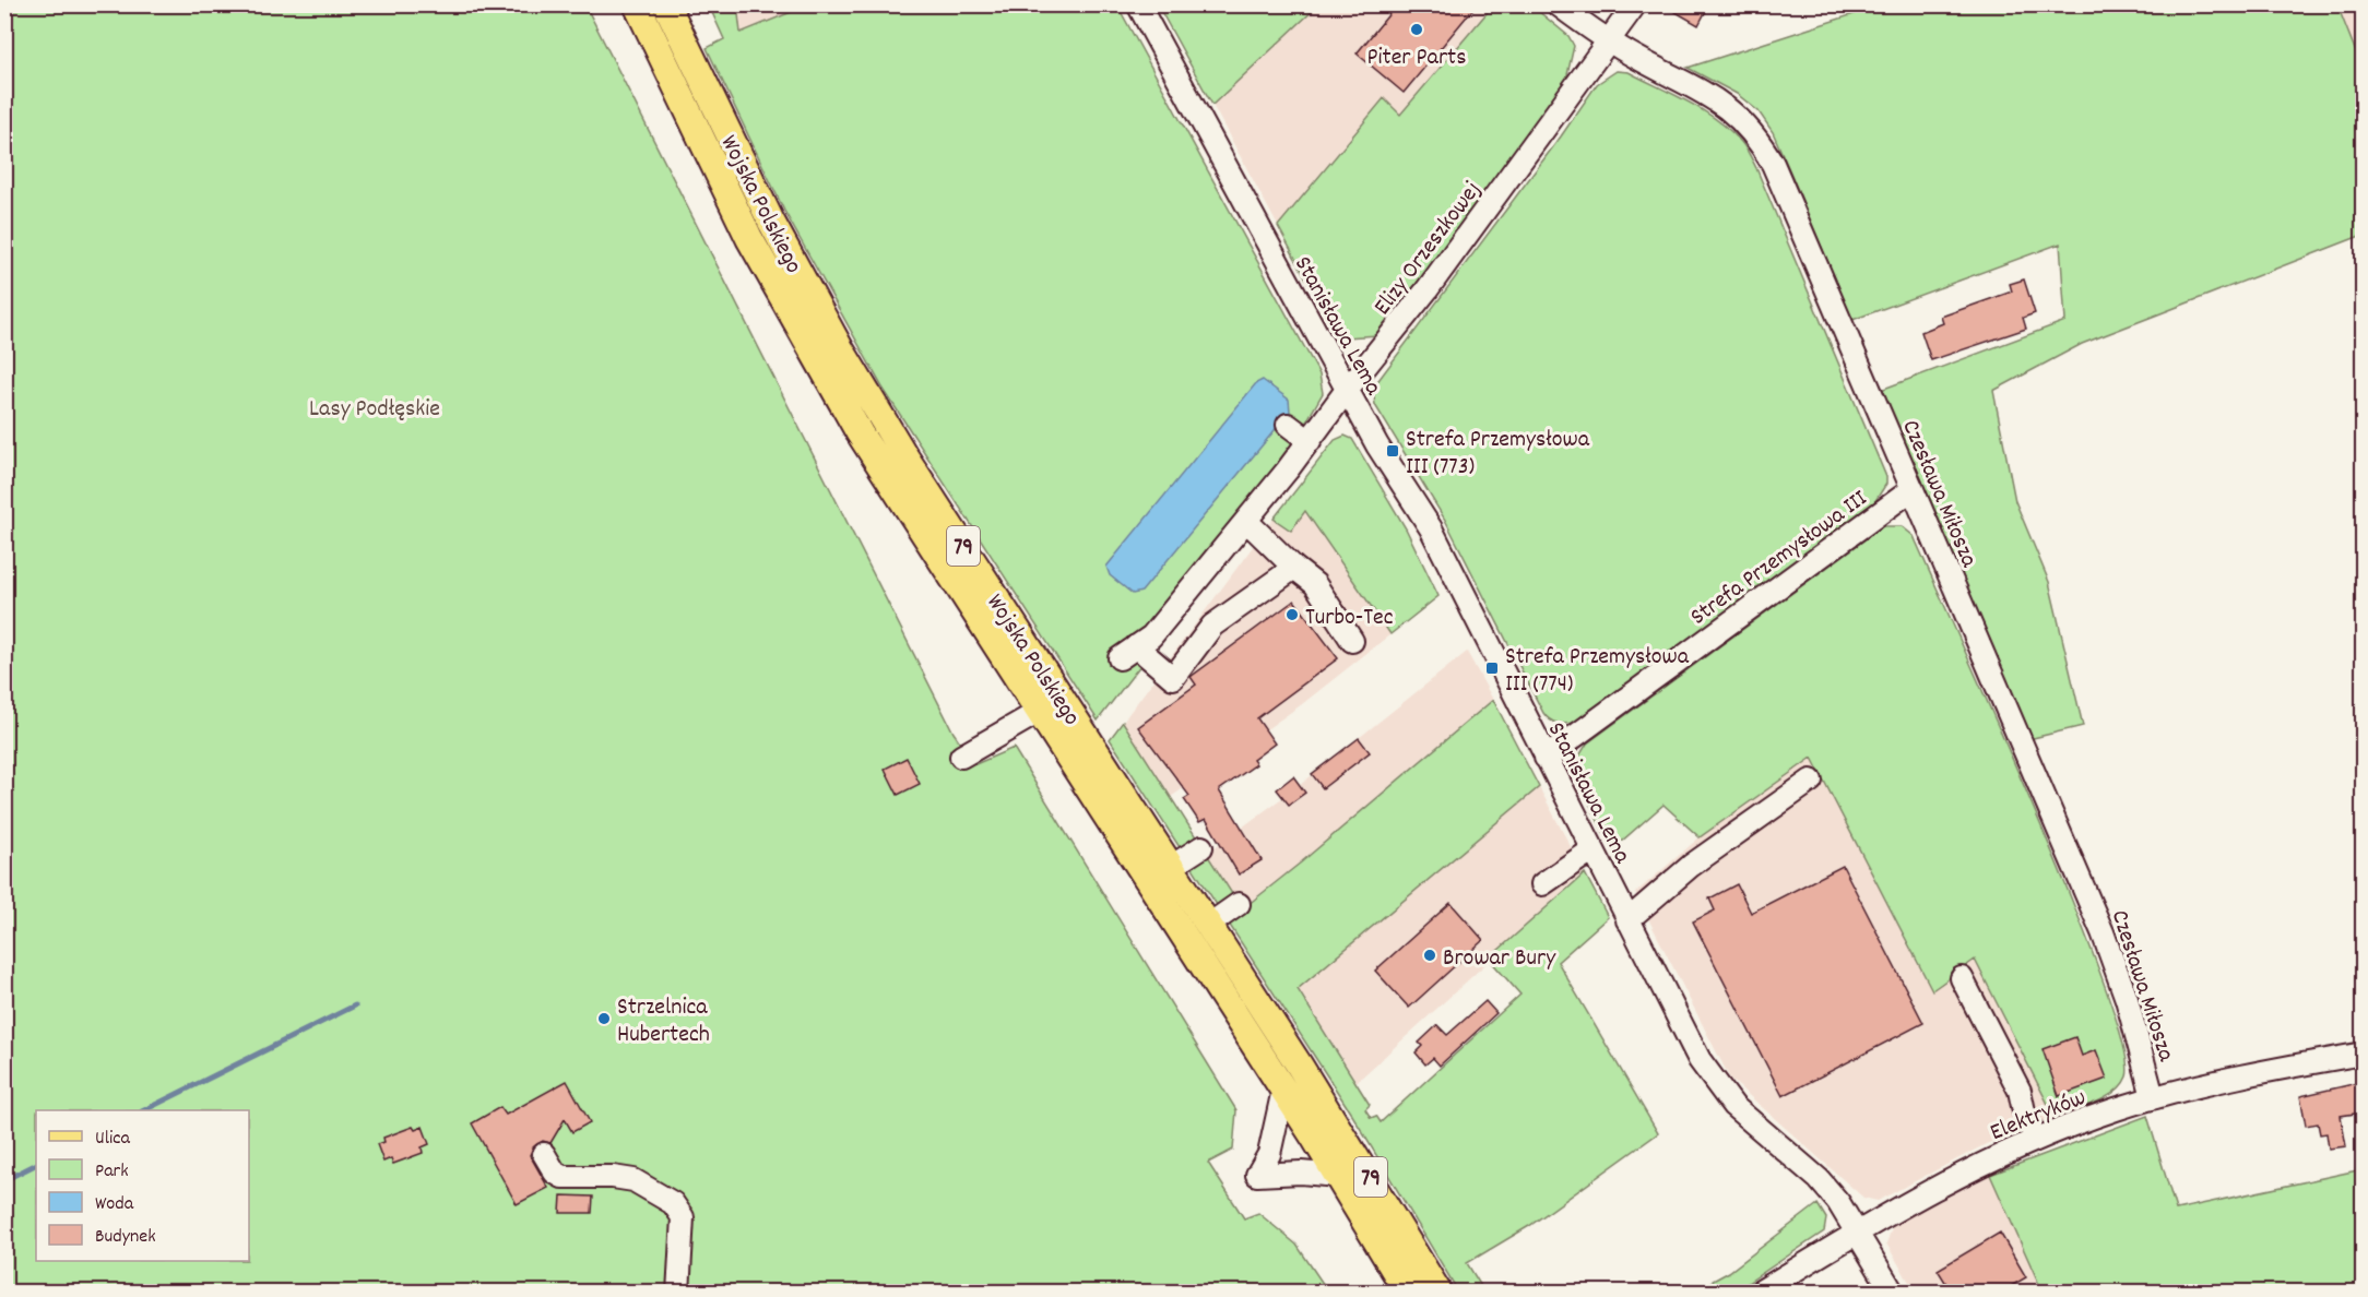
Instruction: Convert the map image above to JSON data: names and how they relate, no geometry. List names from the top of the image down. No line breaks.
{"streets":{"main road":["Wojska Polskiego","79"],"street":["Elizy Orzeszkowej","Stanisława Lema","Czesława Miłosza","Strefa Przemysłowa III","Elektryków"]},"crossings":[["Elizy Orzeszkowej","Stanisława Lema"],["Elizy Orzeszkowej","Czesława Miłosza"],["Stanisława Lema","Strefa Przemysłowa III"],["Stanisława Lema","Elektryków"],["Czesława Miłosza","Strefa Przemysłowa III"],["Czesława Miłosza","Elektryków"]],"parks":["Lasy Podłęskie"],"places":{"other":["Piter Parts","Turbo-Tec","Browar Bury","Strzelnica Hubertech"],"transit":["Strefa Przemysłowa III (773)","Strefa Przemysłowa III (774)"]},"legend":["Ulica","Park","Woda","Budynek"]}
